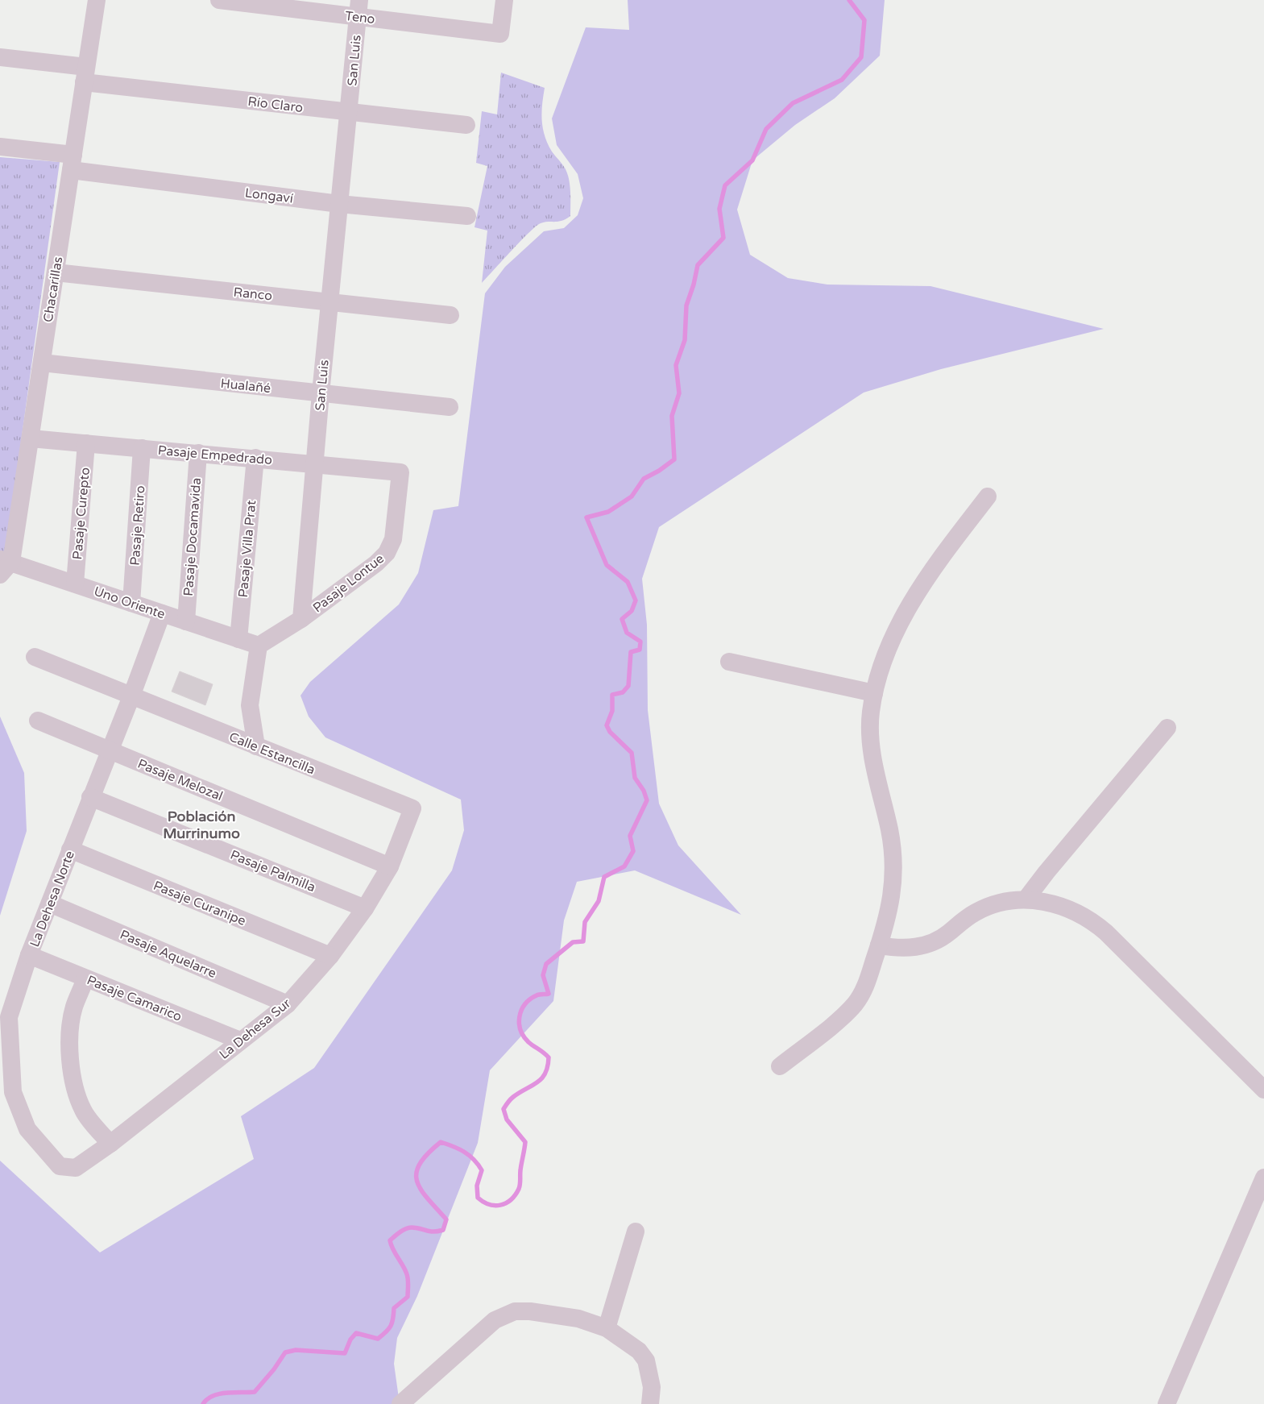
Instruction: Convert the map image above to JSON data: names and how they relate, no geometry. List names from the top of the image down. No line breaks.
{"streets":{"street":["Teno","San Luis","Río Claro","Longaví","Chacarillas","Ranco","Hualañé","Pasaje Empedrado","Pasaje Curepto","Pasaje Retiro","Pasaje Docamavida","Pasaje Villa Prat","Pasaje Lontue","Uno Oriente","Calle Estancilla","Pasaje Melozal","Pasaje Palmilla","La Dehesa Norte","Pasaje Curanipe","Pasaje Aquelarre","Pasaje Camarico","La Dehesa Sur"]},"crossings":[["Teno","San Luis"],["San Luis","Río Claro"],["San Luis","Longaví"],["San Luis","Ranco"],["San Luis","Hualañé"],["San Luis","Pasaje Empedrado"],["San Luis","Pasaje Lontue"],["Río Claro","Chacarillas"],["Longaví","Chacarillas"],["Chacarillas","Ranco"],["Chacarillas","Hualañé"],["Chacarillas","Pasaje Empedrado"],["Chacarillas","Uno Oriente"],["Pasaje Empedrado","Pasaje Curepto"],["Pasaje Empedrado","Pasaje Retiro"],["Pasaje Empedrado","Pasaje Docamavida"],["Pasaje Empedrado","Pasaje Villa Prat"],["Pasaje Empedrado","Pasaje Lontue"],["Pasaje Curepto","Uno Oriente"],["Pasaje Retiro","Uno Oriente"],["Pasaje Docamavida","Uno Oriente"],["Pasaje Villa Prat","Uno Oriente"],["Uno Oriente","La Dehesa Norte"],["Calle Estancilla","La Dehesa Norte"],["Calle Estancilla","La Dehesa Sur"],["Pasaje Melozal","La Dehesa Norte"],["Pasaje Melozal","La Dehesa Sur"],["Pasaje Palmilla","La Dehesa Norte"],["Pasaje Palmilla","La Dehesa Sur"],["La Dehesa Norte","Pasaje Curanipe"],["La Dehesa Norte","Pasaje Aquelarre"],["La Dehesa Norte","Pasaje Camarico"],["La Dehesa Norte","La Dehesa Sur"],["Pasaje Curanipe","La Dehesa Sur"],["Pasaje Aquelarre","La Dehesa Sur"],["Pasaje Camarico","La Dehesa Sur"]],"districts":["Población Murrinumo"]}
